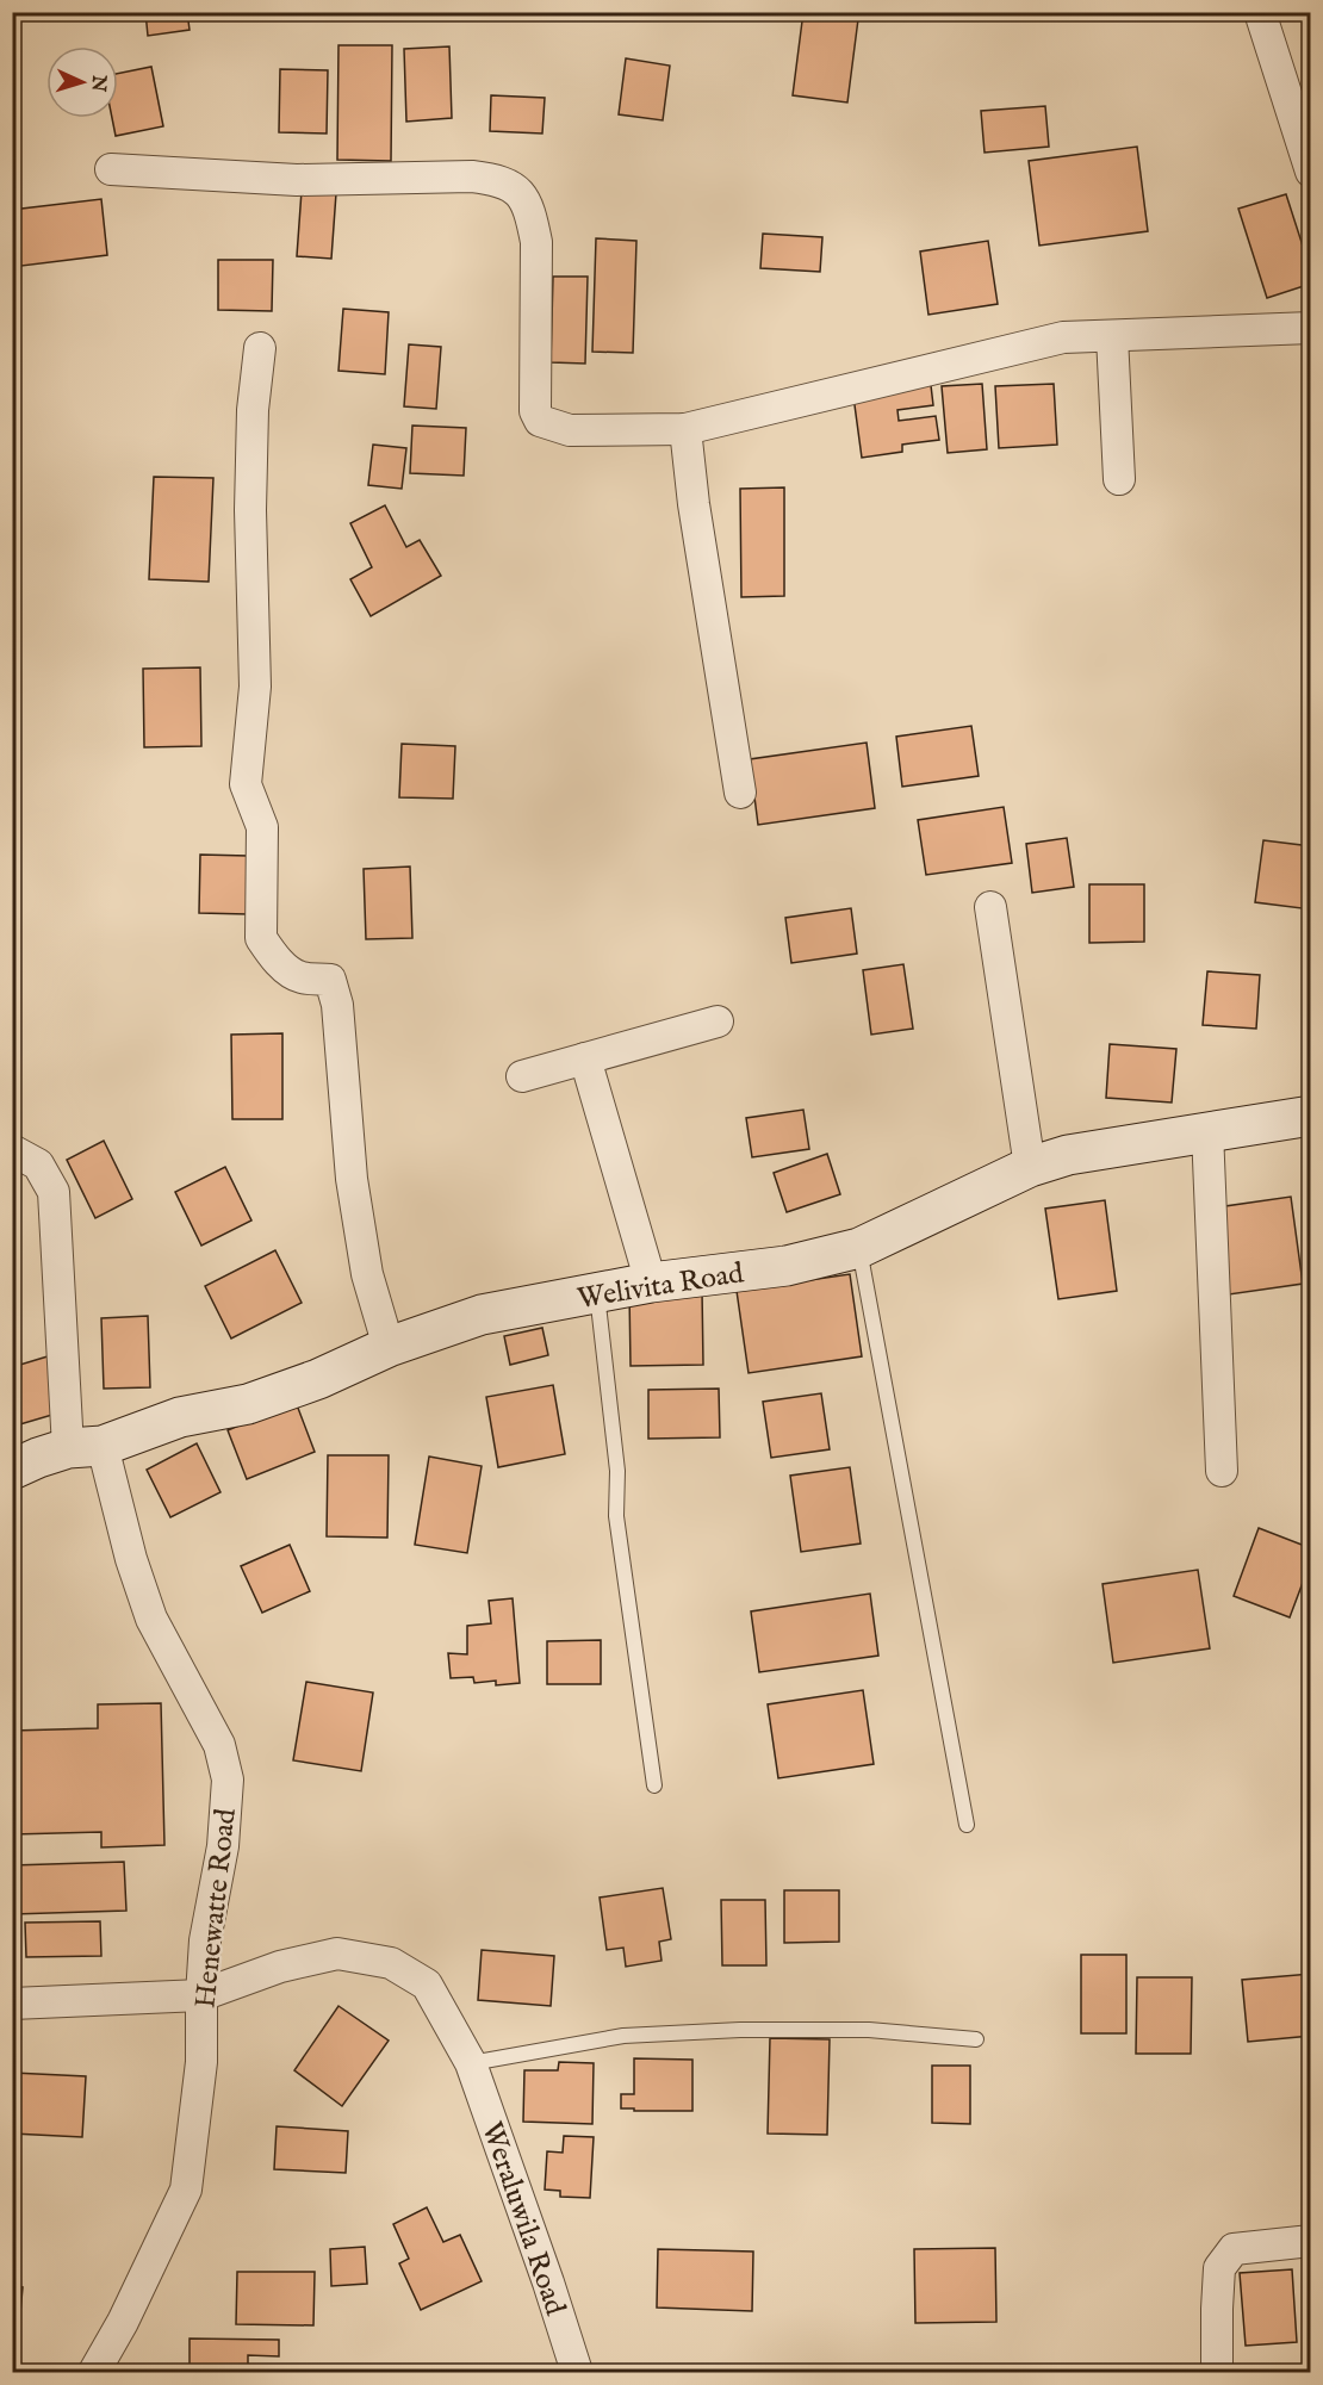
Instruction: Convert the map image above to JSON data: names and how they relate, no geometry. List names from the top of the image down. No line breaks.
{"streets":{"street":["Welivita Road","Henewatte Road","Weraluwila Road"]},"crossings":[["Welivita Road","Henewatte Road"]],"north":"right"}
